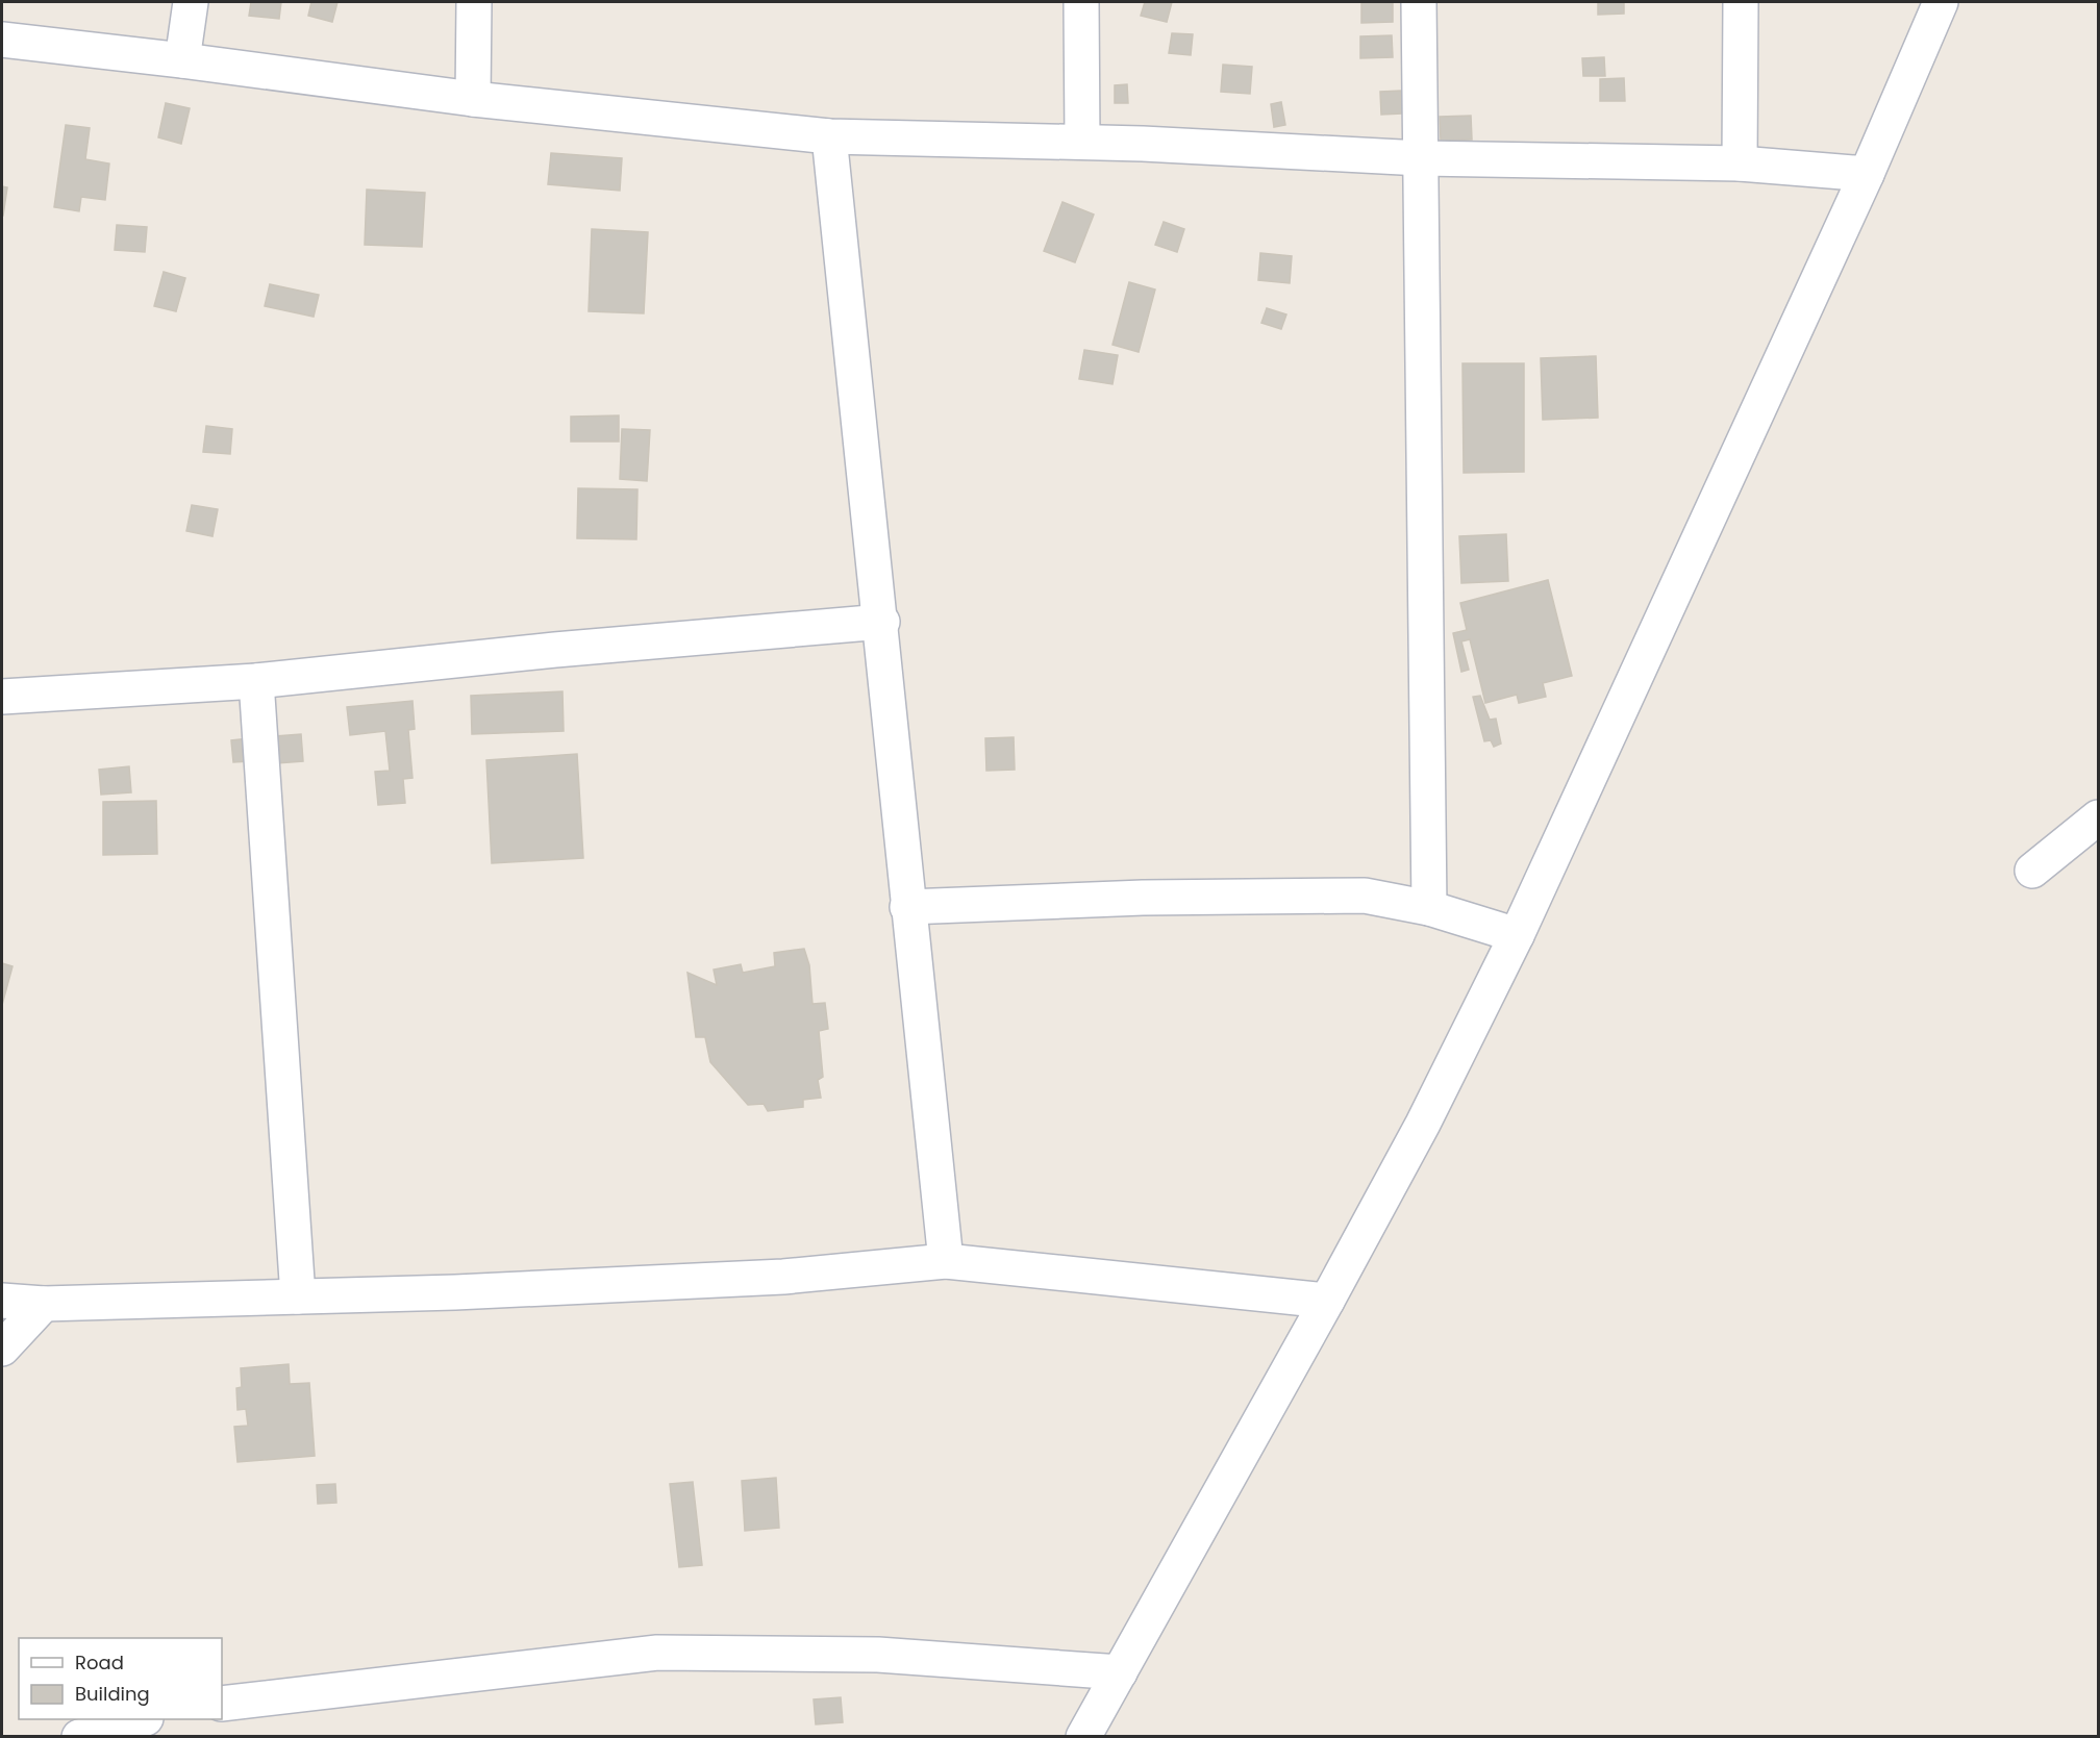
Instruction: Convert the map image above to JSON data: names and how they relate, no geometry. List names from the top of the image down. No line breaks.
{"legend":["Road","Building"]}
